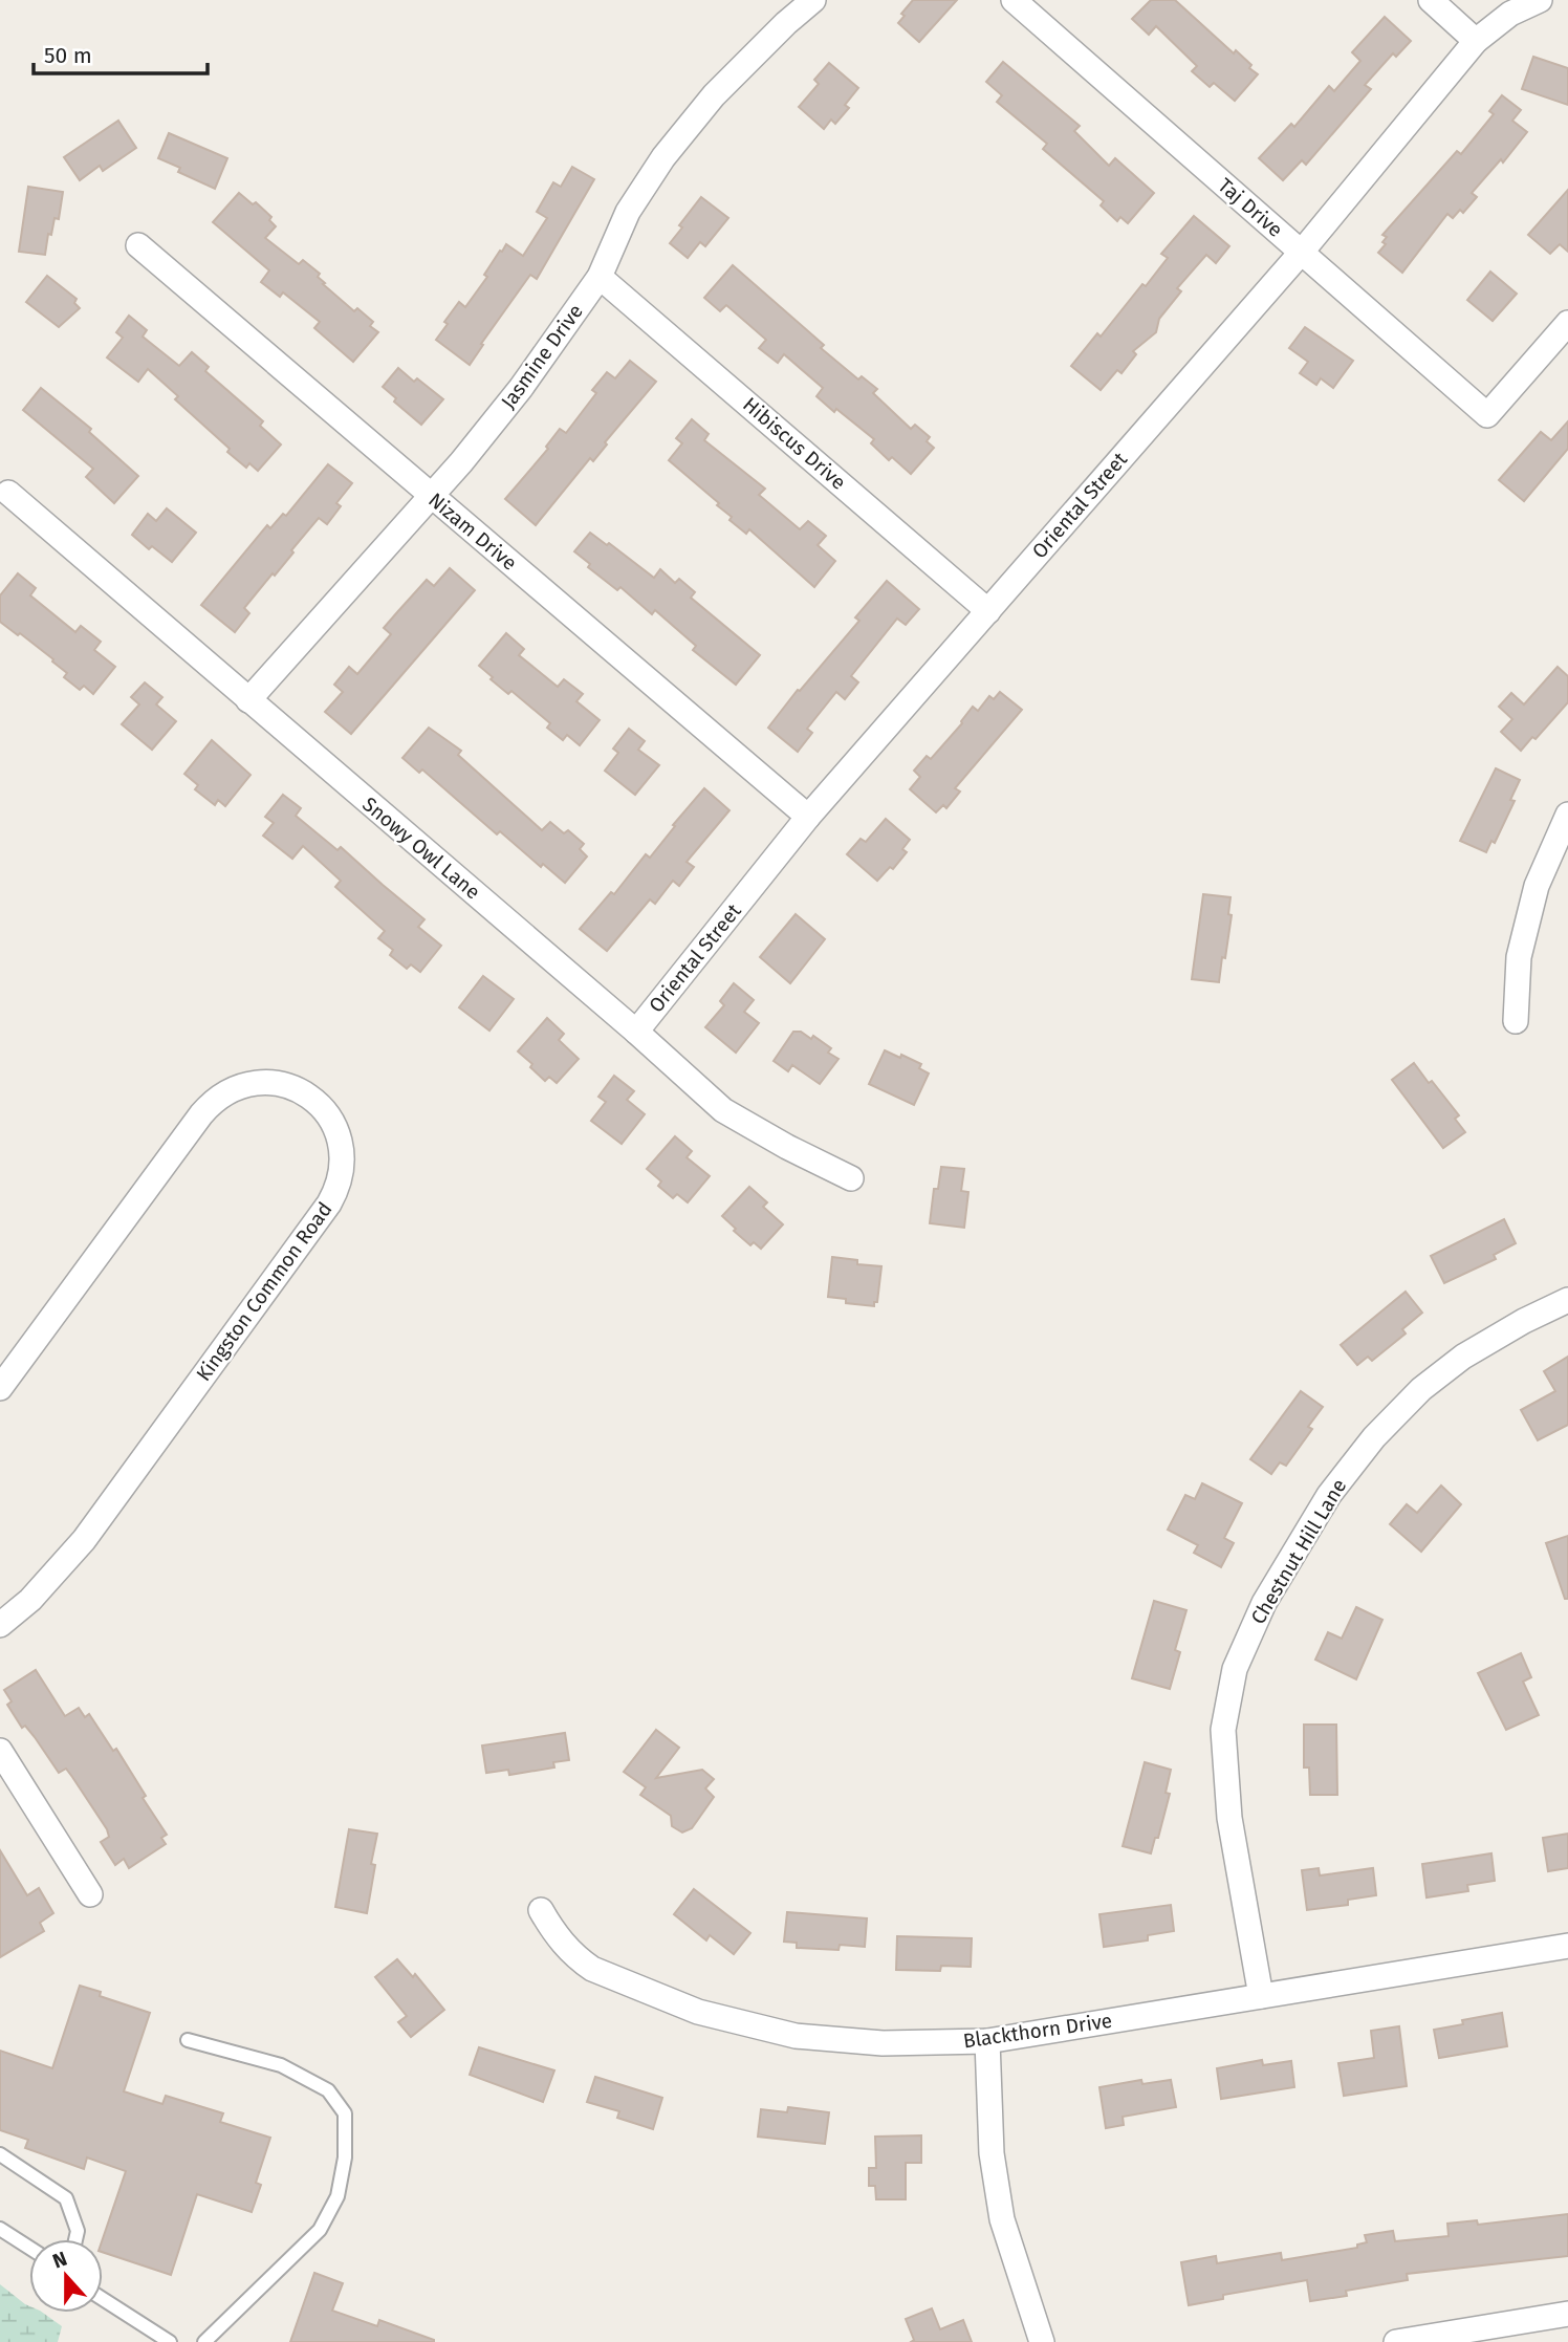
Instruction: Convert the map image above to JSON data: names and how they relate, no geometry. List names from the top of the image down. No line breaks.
{"streets":{"street":["Taj Drive","Jasmine Drive","Hibiscus Drive","Oriental Street","Nizam Drive","Snowy Owl Lane","Kingston Common Road","Chestnut Hill Lane","Blackthorn Drive"]},"crossings":[["Taj Drive","Oriental Street"],["Jasmine Drive","Hibiscus Drive"],["Jasmine Drive","Nizam Drive"],["Jasmine Drive","Snowy Owl Lane"],["Hibiscus Drive","Oriental Street"],["Oriental Street","Nizam Drive"],["Oriental Street","Snowy Owl Lane"],["Chestnut Hill Lane","Blackthorn Drive"]],"scale_bar":"50 m","north":"top"}
